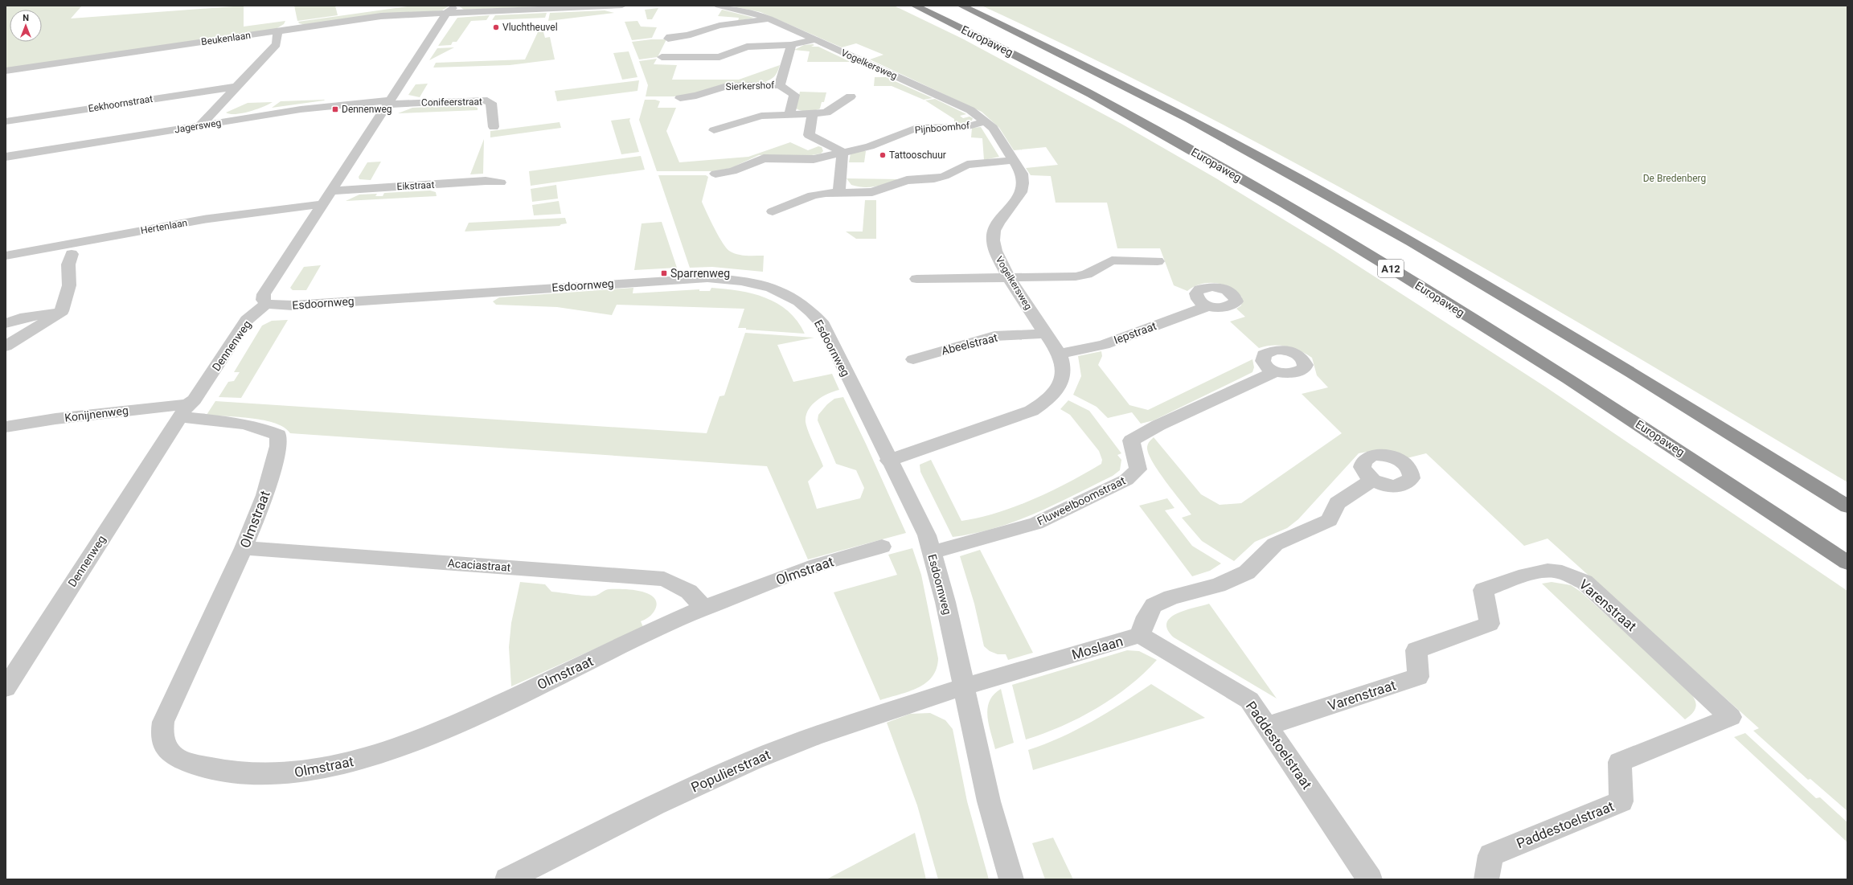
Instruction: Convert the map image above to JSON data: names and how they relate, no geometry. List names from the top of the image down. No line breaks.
{"streets":{"highway":["Europaweg","A12"],"street":["Beukenlaan","Vogelkersweg","Sierkershof","Conifeerstraat","Eekhoornstraat","Jagersweg","Pijnboomhof","Eikstraat","Hertenlaan","Esdoornweg","Iepstraat","Abeelstraat","Dennenweg","Konijnenweg","Fluweelboomstraat","Olmstraat","Acaciastraat","Varenstraat","Moslaan","Paddestoelstraat","Populierstraat"]},"crossings":[["Vogelkersweg","Pijnboomhof"],["Vogelkersweg","Esdoornweg"],["Vogelkersweg","Iepstraat"],["Vogelkersweg","Abeelstraat"],["Conifeerstraat","Jagersweg"],["Esdoornweg","Dennenweg"],["Esdoornweg","Fluweelboomstraat"],["Esdoornweg","Moslaan"],["Esdoornweg","Populierstraat"],["Dennenweg","Konijnenweg"],["Dennenweg","Olmstraat"],["Konijnenweg","Olmstraat"],["Olmstraat","Acaciastraat"],["Varenstraat","Paddestoelstraat"],["Moslaan","Paddestoelstraat"],["Moslaan","Populierstraat"]],"parks":["De Bredenberg"],"places":{"other":["Vluchtheuvel","Tattooschuur"],"transit":["Dennenweg","Sparrenweg"]},"north":"top"}
